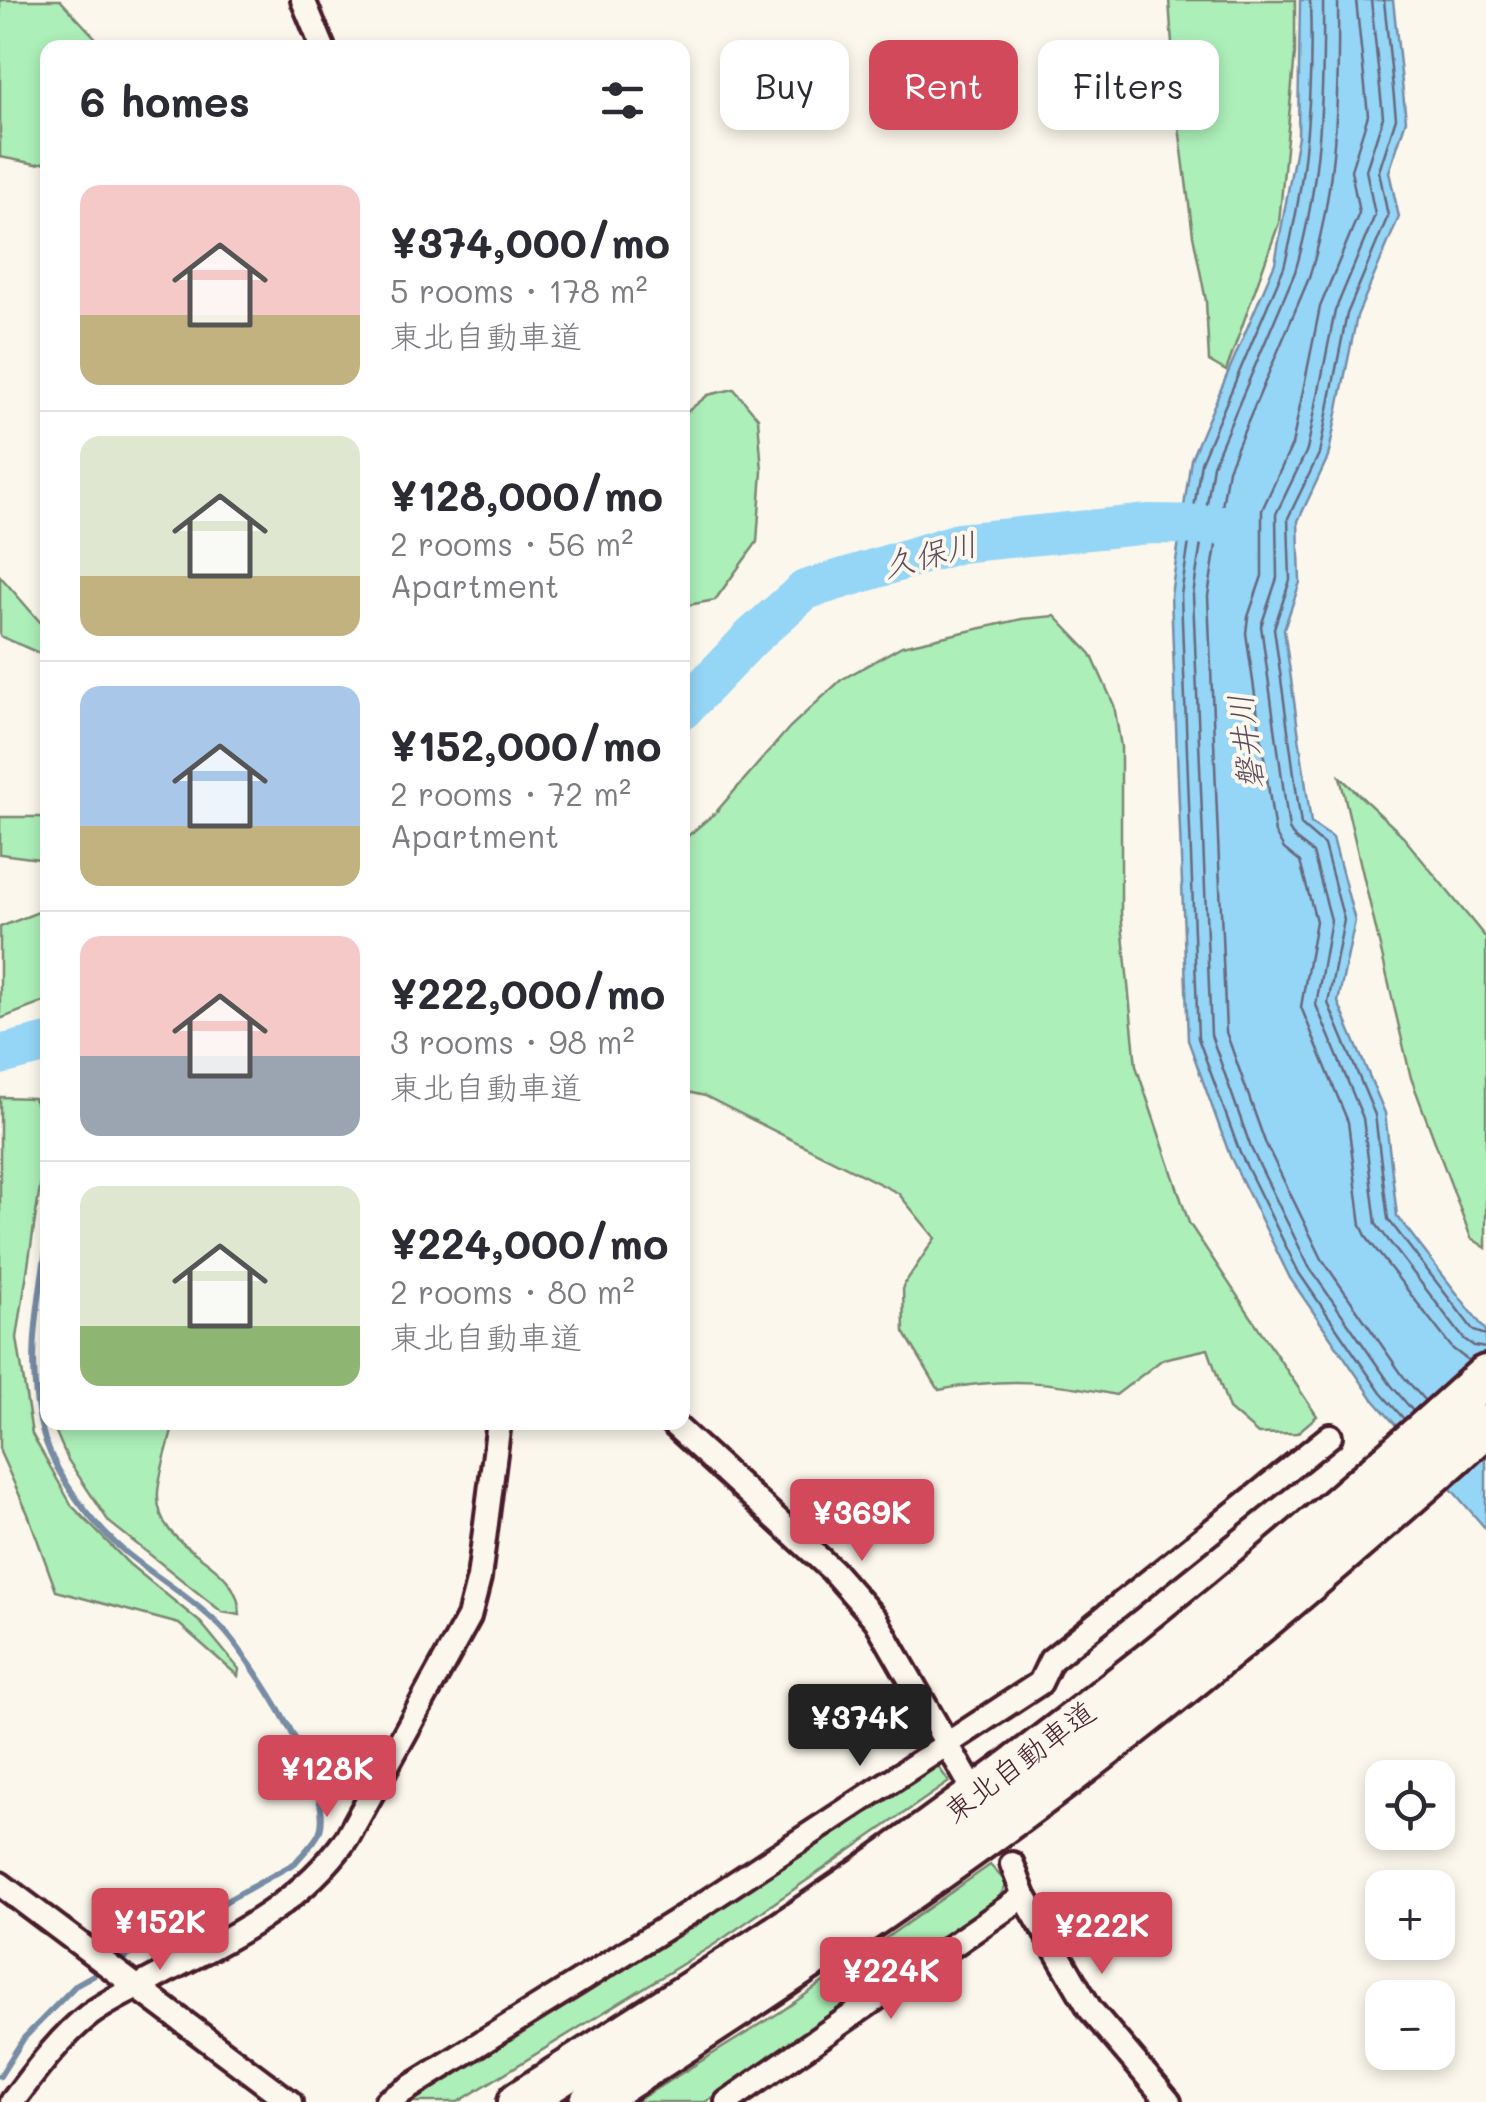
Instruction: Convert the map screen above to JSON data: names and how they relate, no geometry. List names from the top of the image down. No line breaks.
{"streets":{"highway":["東北自動車道"]},"water":["久保川","磐井川"],"page":{"chip":["Buy","Rent","Filters"],"heading":"6 homes","list":[{"name":"¥374,000/mo","note":"5 rooms · 178 m² · 東北自動車道"},{"name":"¥128,000/mo","note":"2 rooms · 56 m² · Apartment"},{"name":"¥152,000/mo","note":"2 rooms · 72 m² · Apartment"},{"name":"¥222,000/mo","note":"3 rooms · 98 m² · 東北自動車道"},{"name":"¥224,000/mo","note":"2 rooms · 80 m² · 東北自動車道"}],"price":["¥369K","¥374K","¥128K","¥152K","¥222K","¥224K"],"map_buttons":["+","−"]}}
